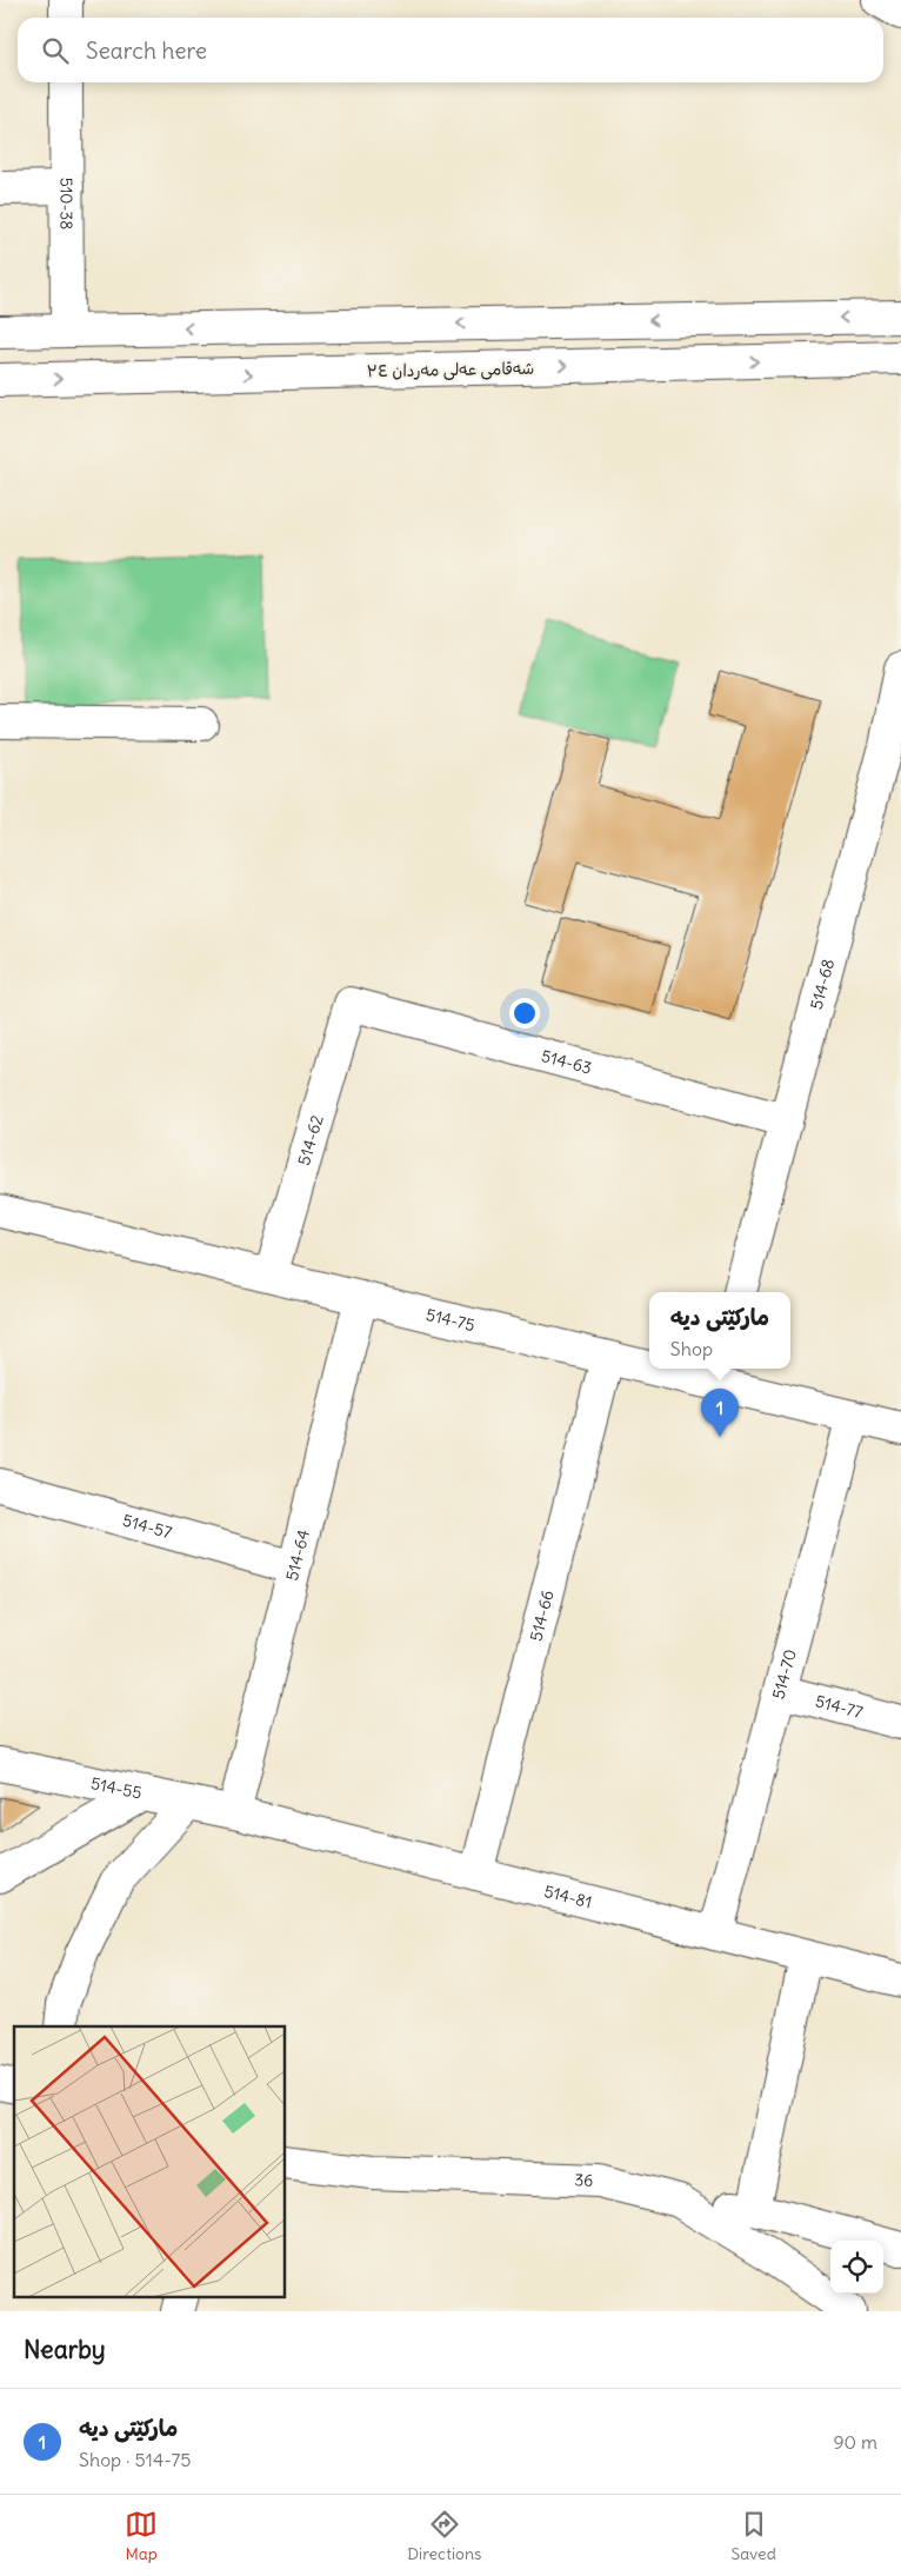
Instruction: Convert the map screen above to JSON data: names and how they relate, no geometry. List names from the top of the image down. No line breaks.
{"streets":{"street":["510-38","شەقامی عەلی مەردان ٣٤","514-68","514-63","514-62","514-75","514-57","514-64","514-66","514-70","514-77","514-55","514-81","36"]},"crossings":[["514-68","514-63"],["514-63","514-62"],["514-62","514-75"],["514-75","514-64"],["514-75","514-66"],["514-75","514-70"],["514-57","514-64"],["514-64","514-55"],["514-64","514-81"],["514-66","514-81"],["514-70","514-77"],["514-70","514-81"],["514-55","514-81"]],"page":{"search":"Search here","popup":["مارکێتی دیە","Shop"],"pins":"1","heading":"Nearby","list":[{"mark":"1","name":"مارکێتی دیە","note":"Shop · 514-75","value":"90 m"}],"nav":["Map","Directions","Saved"]}}
